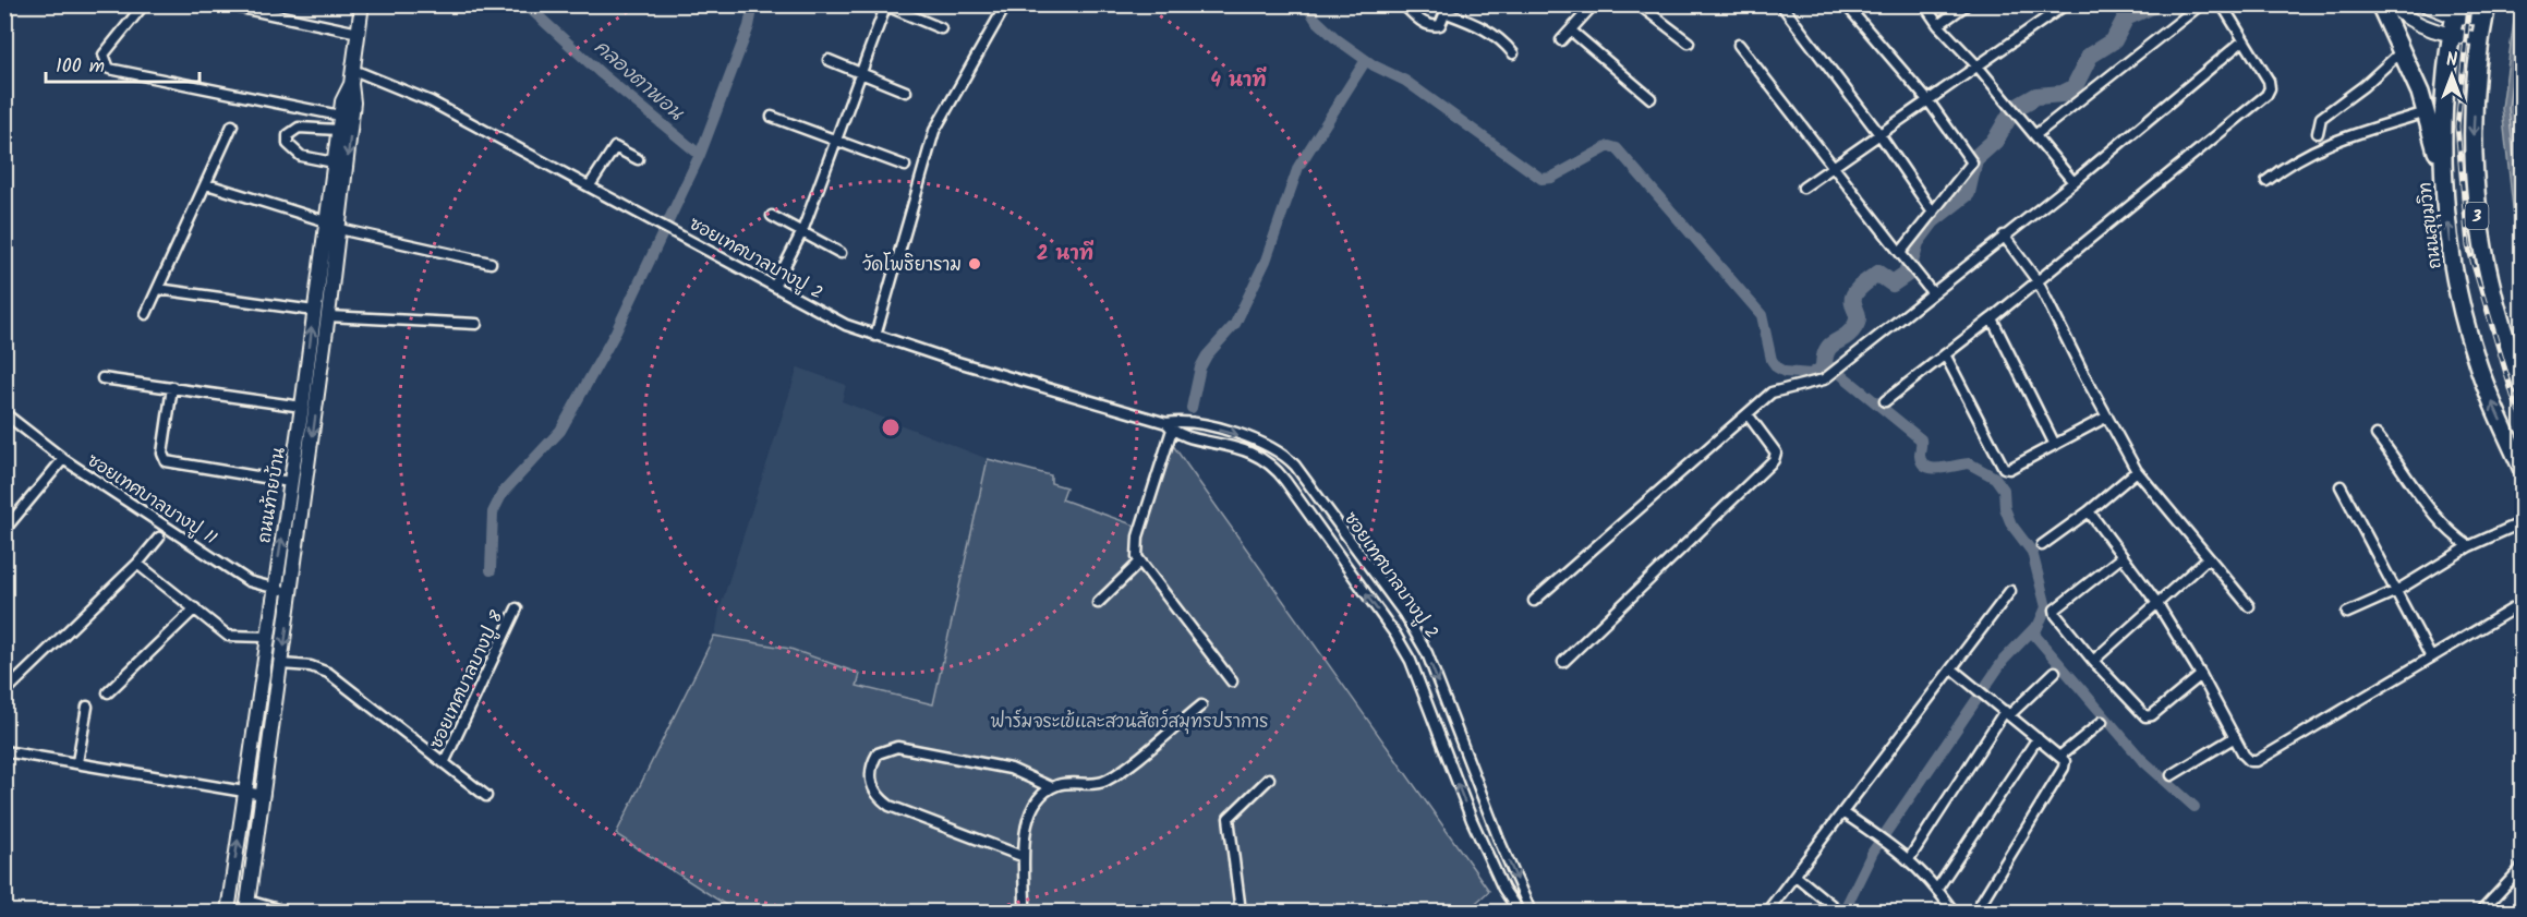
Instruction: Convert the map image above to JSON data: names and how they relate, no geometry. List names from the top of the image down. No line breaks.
{"streets":{"highway":["3","ถนนสุขุมวิท"],"street":["ซอยเทศบาลบางปู 2","ถนนท้ายบ้าน","ซอยเทศบาลบางปู 11","ซอยเทศบาลบางปู 8"]},"crossings":[["ซอยเทศบาลบางปู 2","ถนนท้ายบ้าน"],["ถนนท้ายบ้าน","ซอยเทศบาลบางปู 11"],["ถนนท้ายบ้าน","ซอยเทศบาลบางปู 8"]],"water":["คลองตาพอน"],"parks":["ฟาร์มจระเข้และสวนสัตว์สมุทรปราการ"],"places":["วัดโพธิยาราม"],"scale_bar":"100 m","north":"top","rings":["4 นาที","2 นาที"]}
